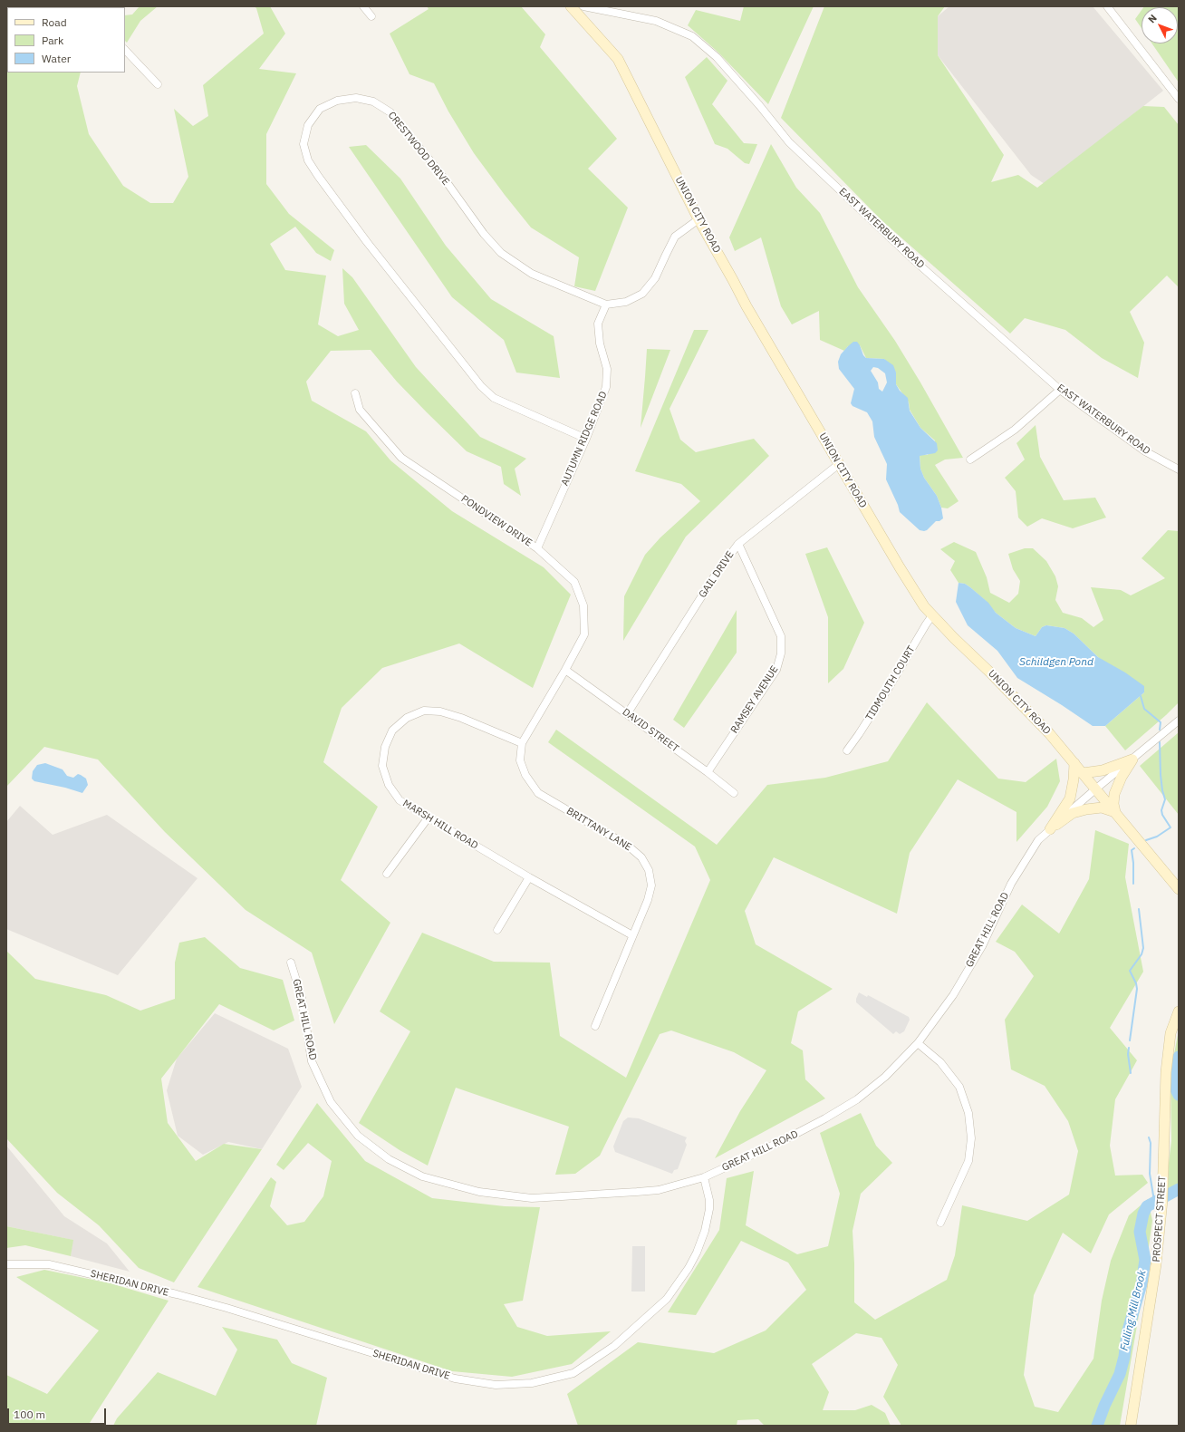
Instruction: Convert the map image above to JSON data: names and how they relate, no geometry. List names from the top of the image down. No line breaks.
{"streets":{"main road":["UNION CITY ROAD","PROSPECT STREET"],"street":["CRESTWOOD DRIVE","EAST WATERBURY ROAD","AUTUMN RIDGE ROAD","PONDVIEW DRIVE","GAIL DRIVE","TIDMOUTH COURT","RAMSEY AVENUE","DAVID STREET","MARSH HILL ROAD","BRITTANY LANE","GREAT HILL ROAD","SHERIDAN DRIVE"]},"crossings":[["CRESTWOOD DRIVE","AUTUMN RIDGE ROAD"],["UNION CITY ROAD","GAIL DRIVE"],["UNION CITY ROAD","TIDMOUTH COURT"],["UNION CITY ROAD","GREAT HILL ROAD"],["AUTUMN RIDGE ROAD","PONDVIEW DRIVE"],["PONDVIEW DRIVE","DAVID STREET"],["PONDVIEW DRIVE","BRITTANY LANE"],["GAIL DRIVE","RAMSEY AVENUE"],["GAIL DRIVE","DAVID STREET"],["RAMSEY AVENUE","DAVID STREET"],["DAVID STREET","BRITTANY LANE"],["MARSH HILL ROAD","BRITTANY LANE"],["GREAT HILL ROAD","SHERIDAN DRIVE"]],"water":["Schildgen Pond","Fulling Mill Brook"],"legend":["Road","Park","Water"],"scale_bar":"100 m","north":"top left"}
